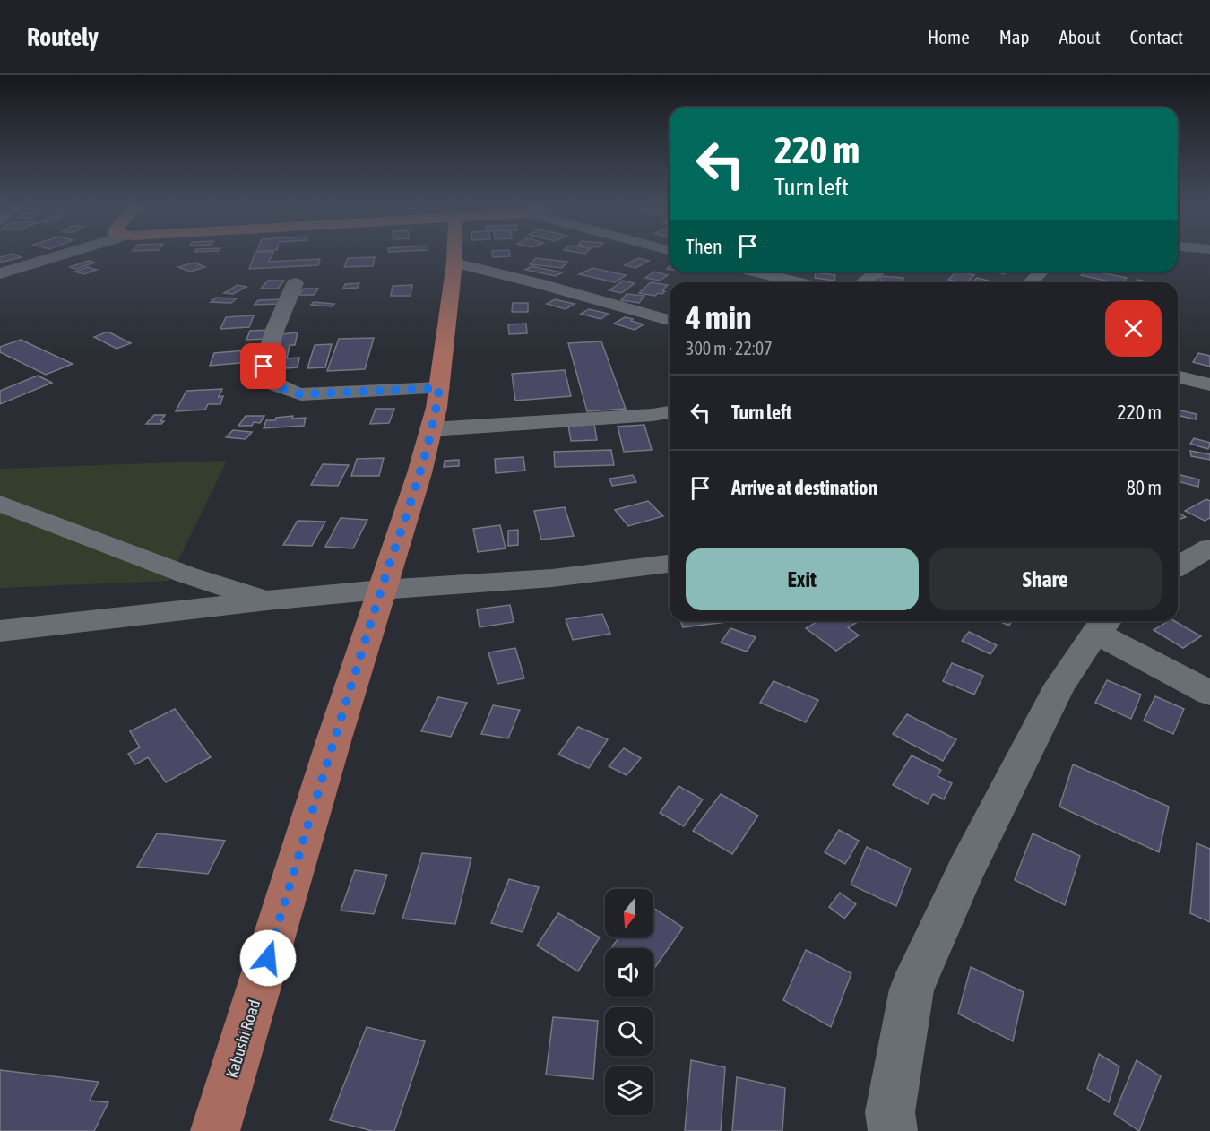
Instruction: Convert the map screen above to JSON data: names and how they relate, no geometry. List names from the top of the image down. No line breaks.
{"streets":{"main road":["Kabushi Road"]},"north":"bottom","page":{"header":"Routely","nav":["Home","Map","About","Contact"],"turn":["220 m","Turn left"],"then":"Then","heading":["4 min","300 m · 22:07"],"list":[{"name":"Turn left","value":"220 m"},{"name":"Arrive at destination","value":"80 m"}],"buttons":["Exit","Share"]}}
